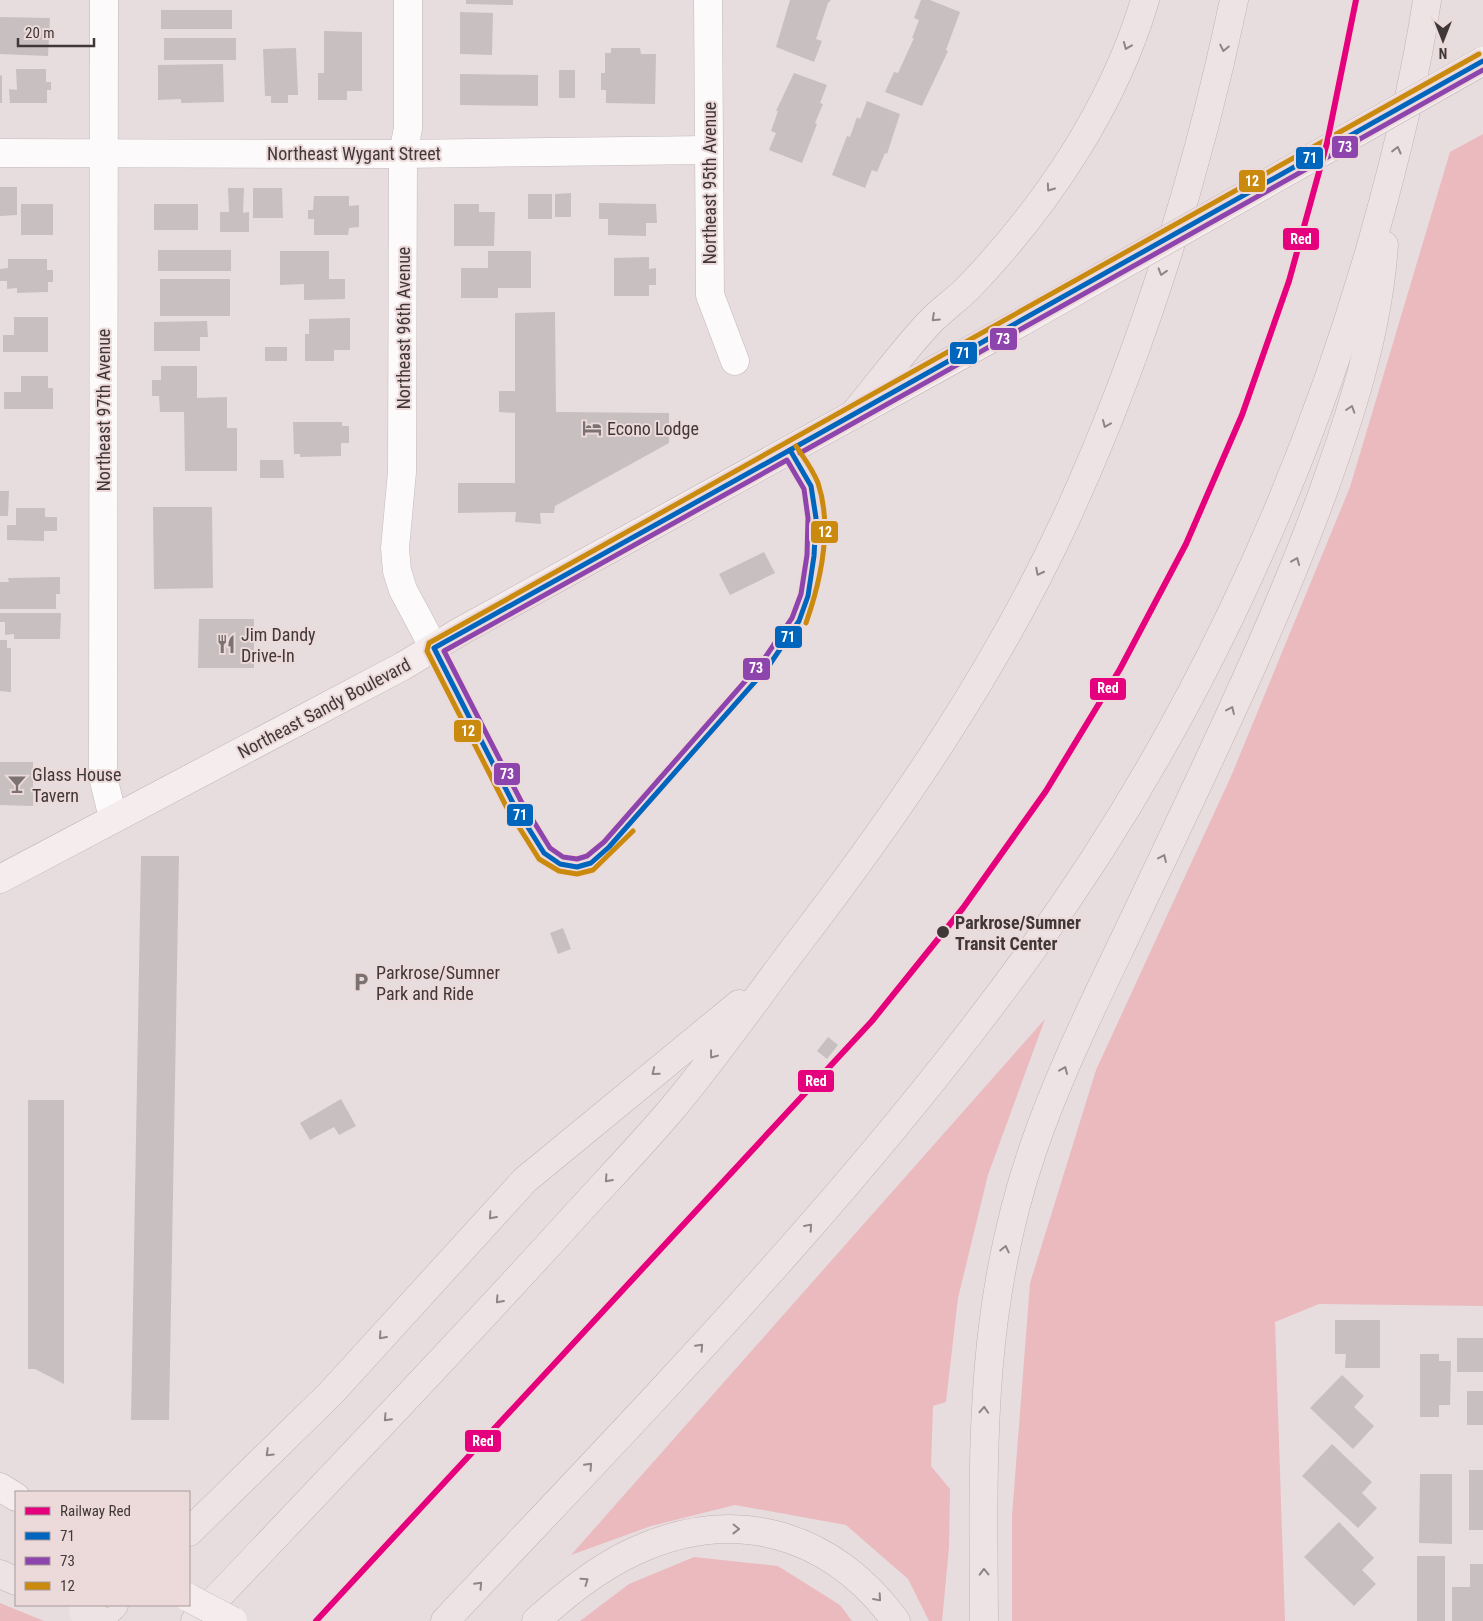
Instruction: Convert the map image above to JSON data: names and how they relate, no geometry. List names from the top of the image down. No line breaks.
{"streets":{"main road":["Northeast Sandy Boulevard"],"street":["Northeast Wygant Street","Northeast 95th Avenue","Northeast 96th Avenue","Northeast 97th Avenue"]},"crossings":[["Northeast Wygant Street","Northeast 95th Avenue"],["Northeast Wygant Street","Northeast 96th Avenue"],["Northeast Wygant Street","Northeast 97th Avenue"],["Northeast 96th Avenue","Northeast Sandy Boulevard"],["Northeast 97th Avenue","Northeast Sandy Boulevard"]],"places":{"hotel":["Econo Lodge"],"restaurant":["Jim Dandy Drive-In"],"bar":["Glass House Tavern"],"other":["Parkrose/Sumner Transit Center"],"parking":["Parkrose/Sumner Park and Ride"]},"lines":["rail line Red","transit line 12","transit line 71","transit line 73"],"legend":["Railway Red","71","73","12"],"scale_bar":"20 m","north":"bottom"}
